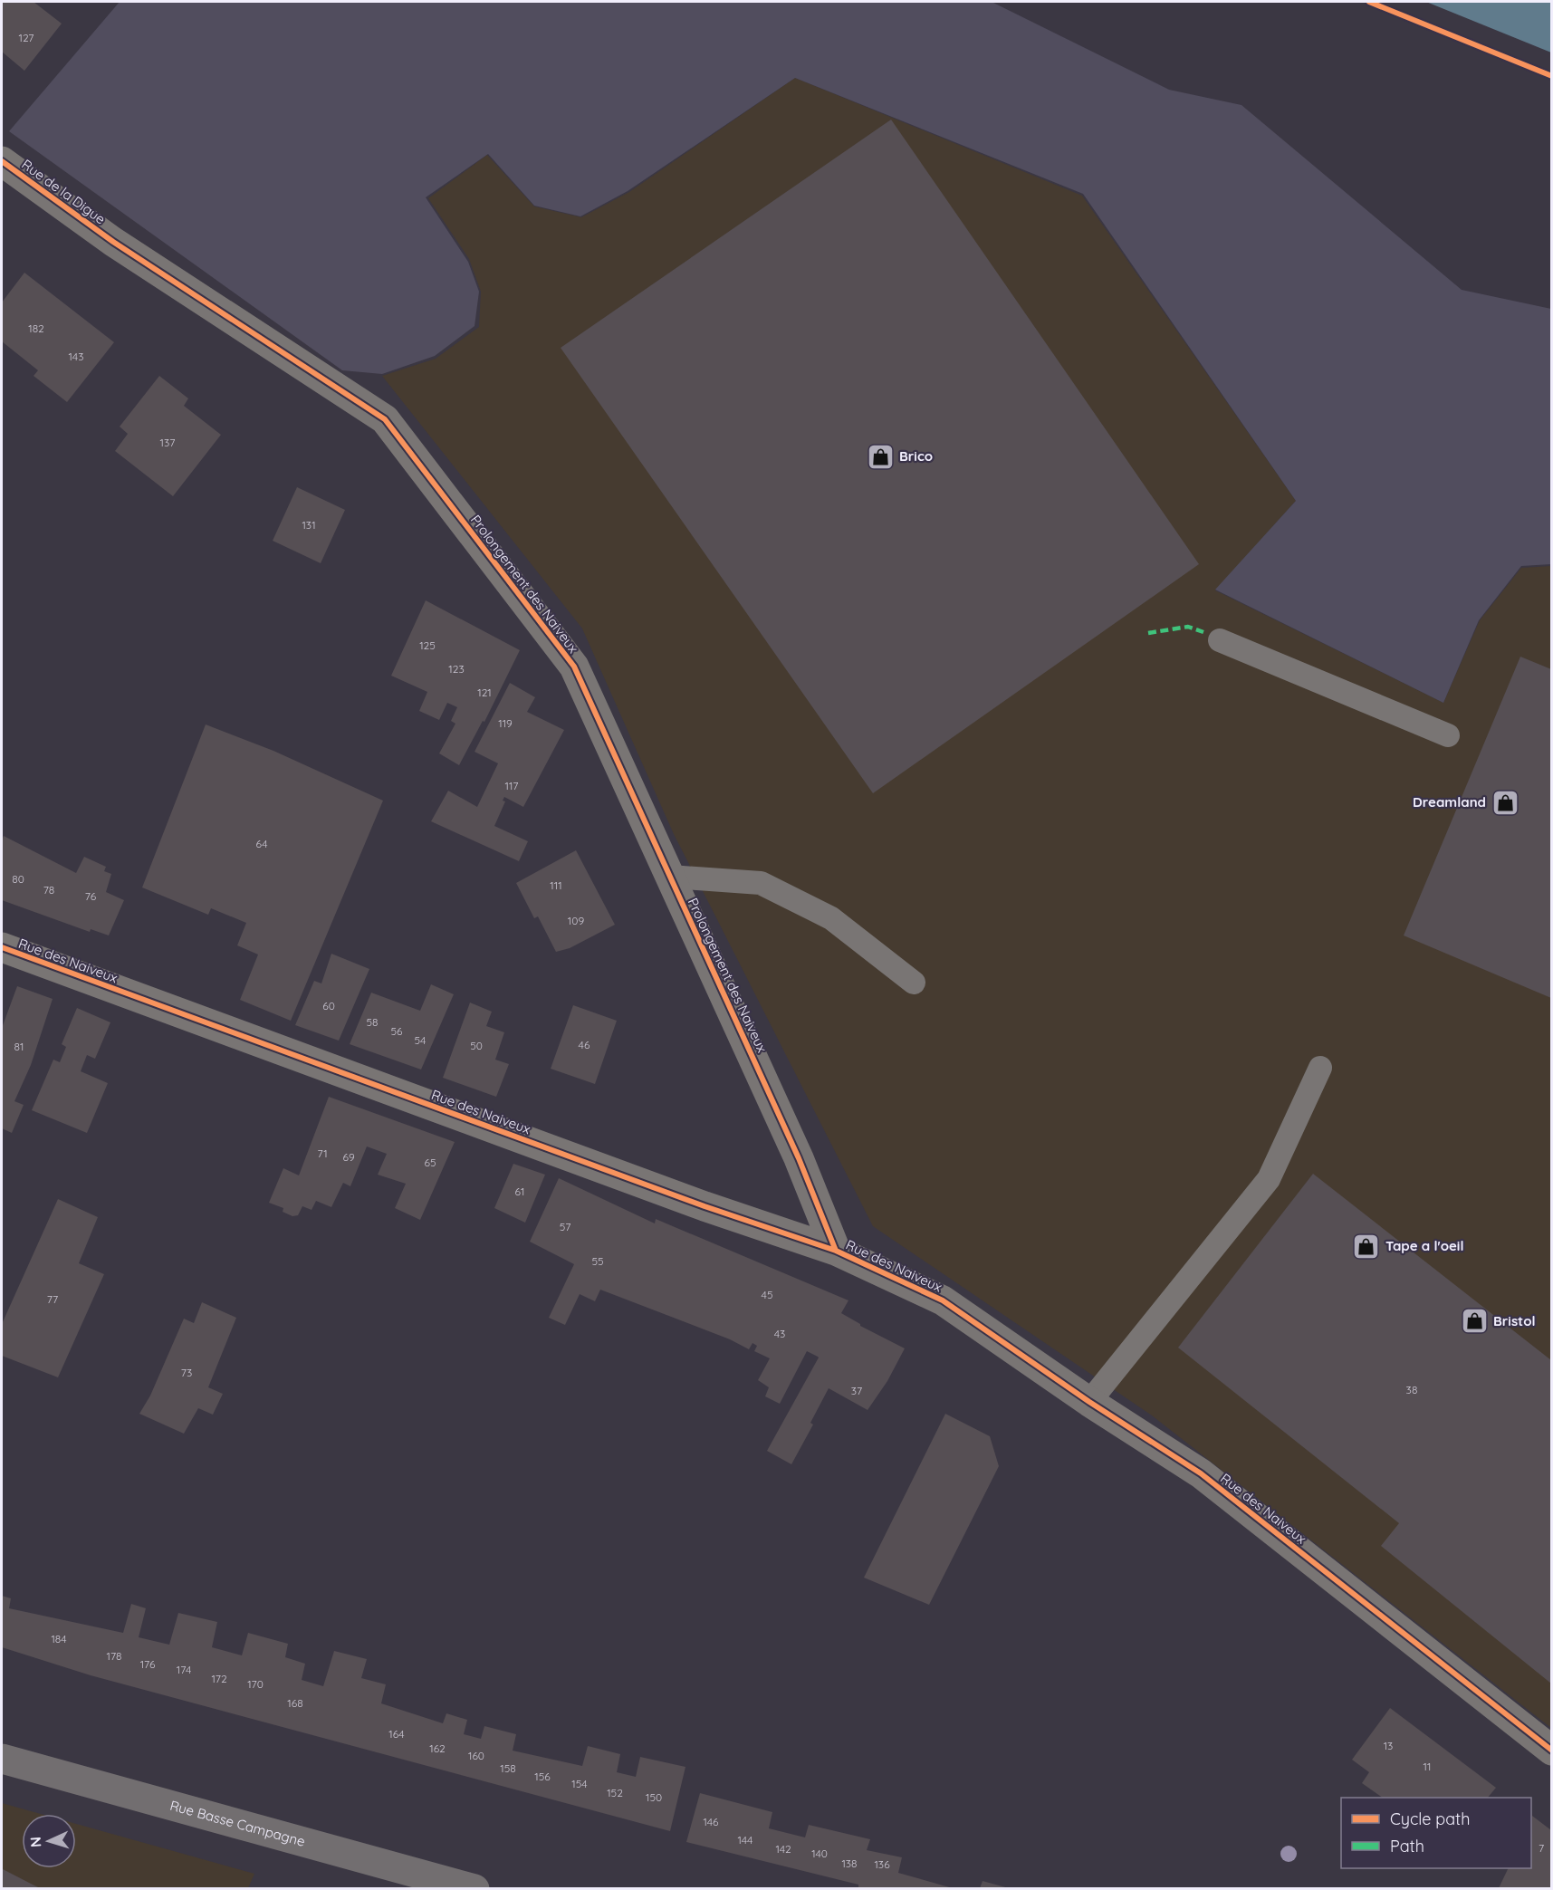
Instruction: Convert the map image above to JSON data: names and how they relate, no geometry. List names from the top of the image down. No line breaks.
{"streets":{"main road":["Rue Basse Campagne"],"street":["Rue de la Digue","Prolongement des Naiveux","Rue des Naiveux"]},"crossings":[["Rue de la Digue","Prolongement des Naiveux"],["Prolongement des Naiveux","Rue des Naiveux"]],"places":{"shop":["Brico","Dreamland","Tape a l'oeil","Bristol"]},"house_numbers":["127","182","143","137","131","125","123","121","119","117","64","80","111","78","76","109","60","58","56","54","46","50","81","71","69","65","61","57","55","45","77","43","73","38","37","184","178","176","174","172","170","168","164","13","162","160","11","158","156","154","152","150","146","144","7","142","140","138","136"],"legend":["Cycle path","Path"],"north":"left"}
